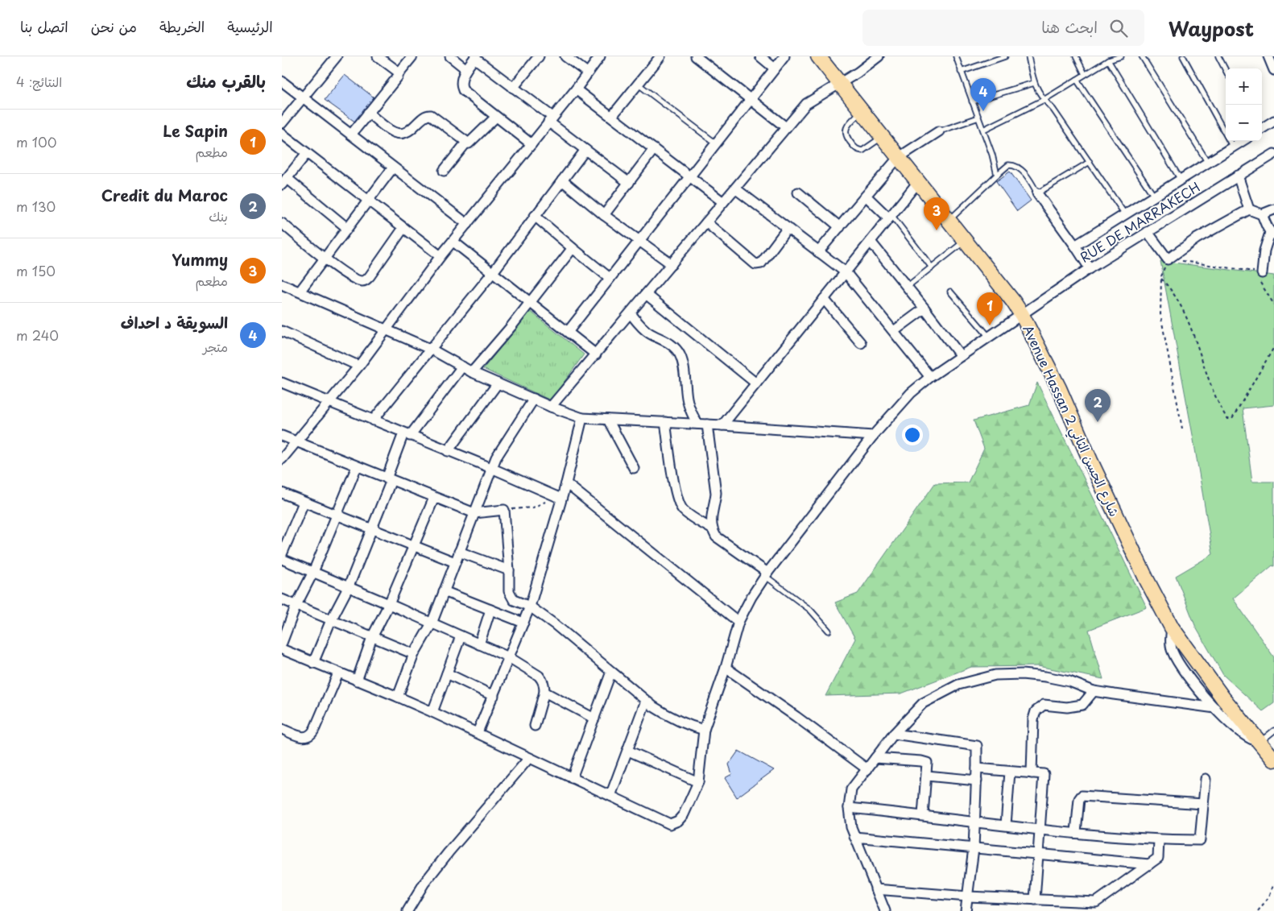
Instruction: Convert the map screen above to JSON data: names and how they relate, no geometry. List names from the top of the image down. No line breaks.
{"streets":{"main road":["Avenue Hassan 2 شارع الحسن الثاني"],"street":["RUE DE MARRAKECH"]},"crossings":[["RUE DE MARRAKECH","Avenue Hassan 2 شارع الحسن الثاني"]],"page":{"header":"Waypost","search":"ابحث هنا","nav":["الرئيسية","الخريطة","من نحن","اتصل بنا"],"heading":["بالقرب منك","النتائج: 4"],"map_buttons":["+","−"],"pins":["4","3","1","2"],"list":[{"mark":"1","name":"Le Sapin","note":"مطعم","value":"100 m"},{"mark":"2","name":"Credit du Maroc","note":"بنك","value":"130 m"},{"mark":"3","name":"Yummy","note":"مطعم","value":"150 m"},{"mark":"4","name":"السويقة د احداف","note":"متجر","value":"240 m"}]}}
